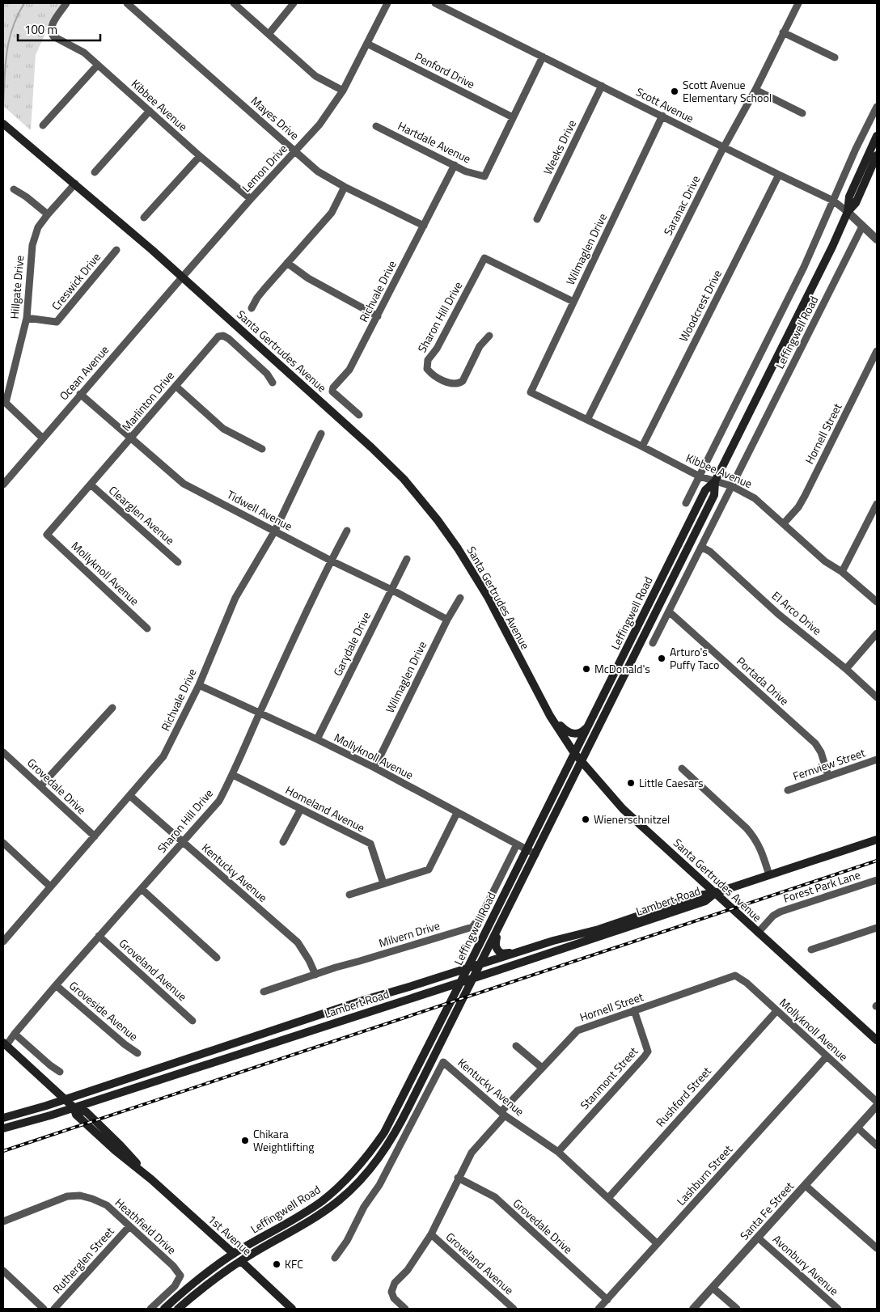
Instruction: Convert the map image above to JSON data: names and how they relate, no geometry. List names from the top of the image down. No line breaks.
{"streets":{"main road":["Leffingwell Road","Santa Gertrudes Avenue","Lambert Road","1st Avenue"],"street":["Penford Drive","Kibbee Avenue","Scott Avenue","Mayes Drive","Hartdale Avenue","Weeks Drive","Lemon Drive","Saranac Drive","Wilmaglen Drive","Creswick Drive","Hillgate Drive","Richvale Drive","Woodcrest Drive","Sharon Hill Drive","Ocean Avenue","Marlinton Drive","Hornell Street","Tidwell Avenue","Clearglen Avenue","Mollyknoll Avenue","El Arco Drive","Garydale Drive","Portada Drive","Fernview Street","Grovedale Drive","Homeland Avenue","Kentucky Avenue","Forest Park Lane","Milvern Drive","Groveland Avenue","Groveside Avenue","Stanmont Street","Rushford Street","Lashburn Street","Santa Fe Street","Heathfield Drive","Rutherglen Street","Avonbury Avenue"]},"crossings":[["Penford Drive","Hartdale Avenue"],["Penford Drive","Lemon Drive"],["Kibbee Avenue","Lemon Drive"],["Kibbee Avenue","Saranac Drive"],["Kibbee Avenue","Wilmaglen Drive"],["Kibbee Avenue","Woodcrest Drive"],["Kibbee Avenue","Leffingwell Road"],["Kibbee Avenue","Hornell Street"],["Scott Avenue","Weeks Drive"],["Scott Avenue","Saranac Drive"],["Scott Avenue","Wilmaglen Drive"],["Scott Avenue","Woodcrest Drive"],["Scott Avenue","Leffingwell Road"],["Mayes Drive","Lemon Drive"],["Mayes Drive","Richvale Drive"],["Hartdale Avenue","Richvale Drive"],["Lemon Drive","Santa Gertrudes Avenue"],["Lemon Drive","Ocean Avenue"],["Wilmaglen Drive","Sharon Hill Drive"],["Wilmaglen Drive","Tidwell Avenue"],["Wilmaglen Drive","Mollyknoll Avenue"],["Creswick Drive","Hillgate Drive"],["Hillgate Drive","Santa Gertrudes Avenue"],["Hillgate Drive","Ocean Avenue"],["Richvale Drive","Tidwell Avenue"],["Richvale Drive","Mollyknoll Avenue"],["Richvale Drive","Grovedale Drive"],["Richvale Drive","Kentucky Avenue"],["Sharon Hill Drive","Tidwell Avenue"],["Sharon Hill Drive","Mollyknoll Avenue"],["Sharon Hill Drive","Homeland Avenue"],["Sharon Hill Drive","Kentucky Avenue"],["Sharon Hill Drive","Groveland Avenue"],["Sharon Hill Drive","Groveside Avenue"],["Sharon Hill Drive","1st Avenue"],["Leffingwell Road","Santa Gertrudes Avenue"],["Leffingwell Road","Mollyknoll Avenue"],["Leffingwell Road","El Arco Drive"],["Leffingwell Road","Portada Drive"],["Leffingwell Road","Lambert Road"],["Leffingwell Road","1st Avenue"],["Santa Gertrudes Avenue","Ocean Avenue"],["Santa Gertrudes Avenue","Forest Park Lane"],["Santa Gertrudes Avenue","Lambert Road"],["Ocean Avenue","Tidwell Avenue"],["Marlinton Drive","Tidwell Avenue"],["Marlinton Drive","Clearglen Avenue"],["Marlinton Drive","Mollyknoll Avenue"],["Hornell Street","Mollyknoll Avenue"],["Hornell Street","Grovedale Drive"],["Hornell Street","Kentucky Avenue"],["Hornell Street","Groveland Avenue"],["Hornell Street","Stanmont Street"],["Tidwell Avenue","Garydale Drive"],["Mollyknoll Avenue","Garydale Drive"],["Mollyknoll Avenue","Milvern Drive"],["Mollyknoll Avenue","Rushford Street"],["Mollyknoll Avenue","Lashburn Street"],["Portada Drive","Fernview Street"],["Grovedale Drive","Lashburn Street"],["Kentucky Avenue","Milvern Drive"],["Kentucky Avenue","Stanmont Street"],["Kentucky Avenue","Rushford Street"],["Kentucky Avenue","Lashburn Street"],["Lambert Road","1st Avenue"],["Santa Fe Street","Avonbury Avenue"],["Heathfield Drive","Rutherglen Street"]],"places":["Scott Avenue Elementary School","Arturo's Puffy Taco","McDonald's","Little Caesars","Wienerschnitzel","Chikara Weightlifting","KFC"],"scale_bar":"100 m"}
